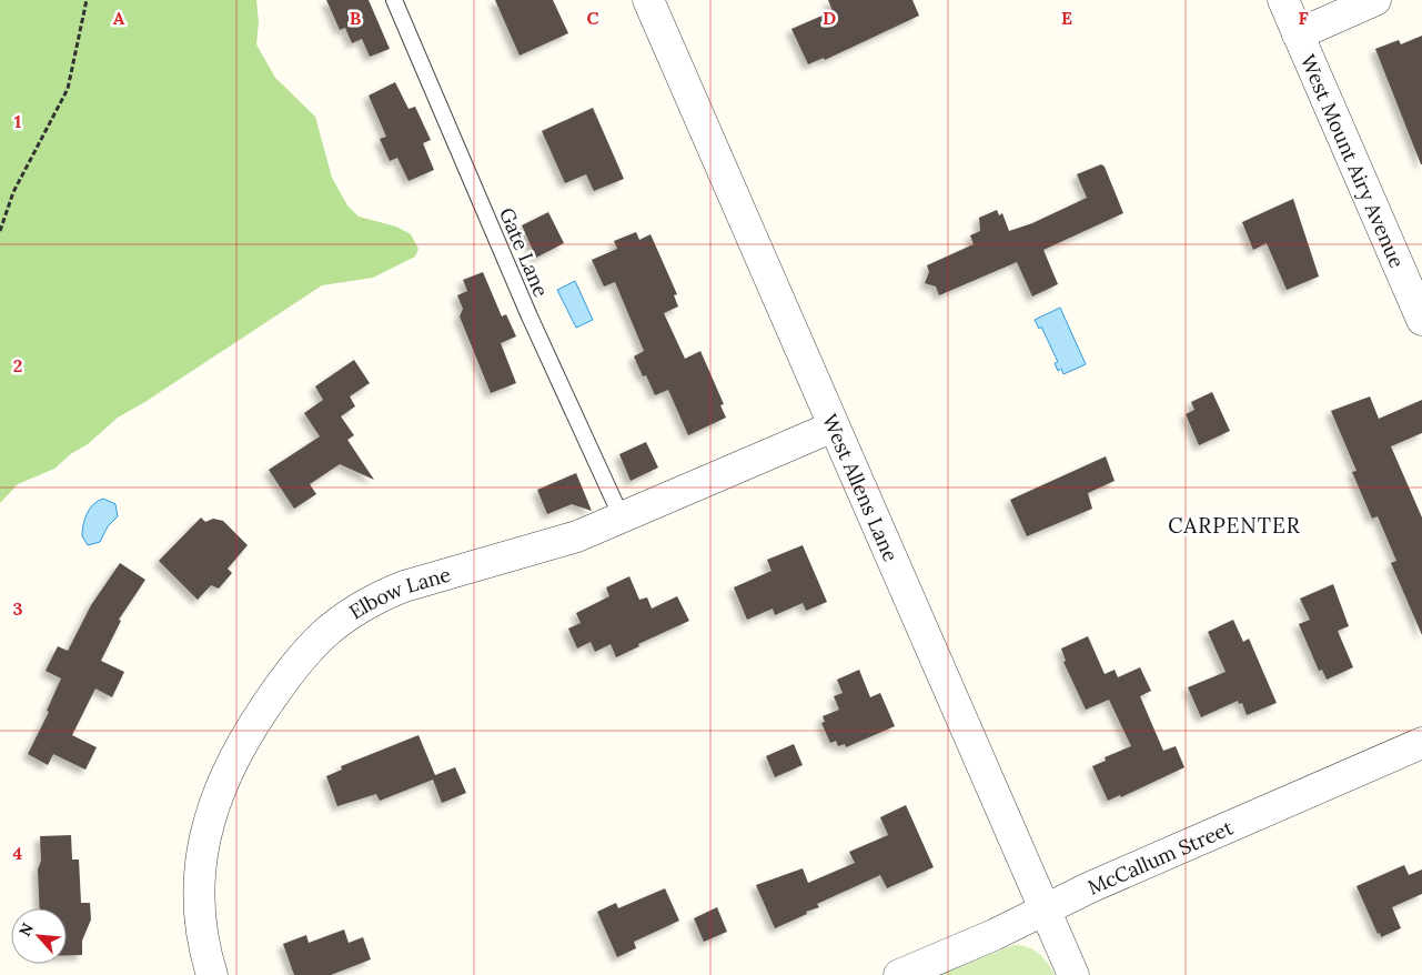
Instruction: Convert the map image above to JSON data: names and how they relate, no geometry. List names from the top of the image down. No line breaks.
{"streets":{"street":["West Mount Airy Avenue","West Allens Lane","Elbow Lane","McCallum Street"],"lane":["Gate Lane"]},"crossings":[["Gate Lane","Elbow Lane"],["West Allens Lane","Elbow Lane"],["West Allens Lane","McCallum Street"]],"districts":["CARPENTER"],"north":"top left","grid":{"columns":["A","B","C","D","E","F"],"rows":["1","2","3","4"]}}
